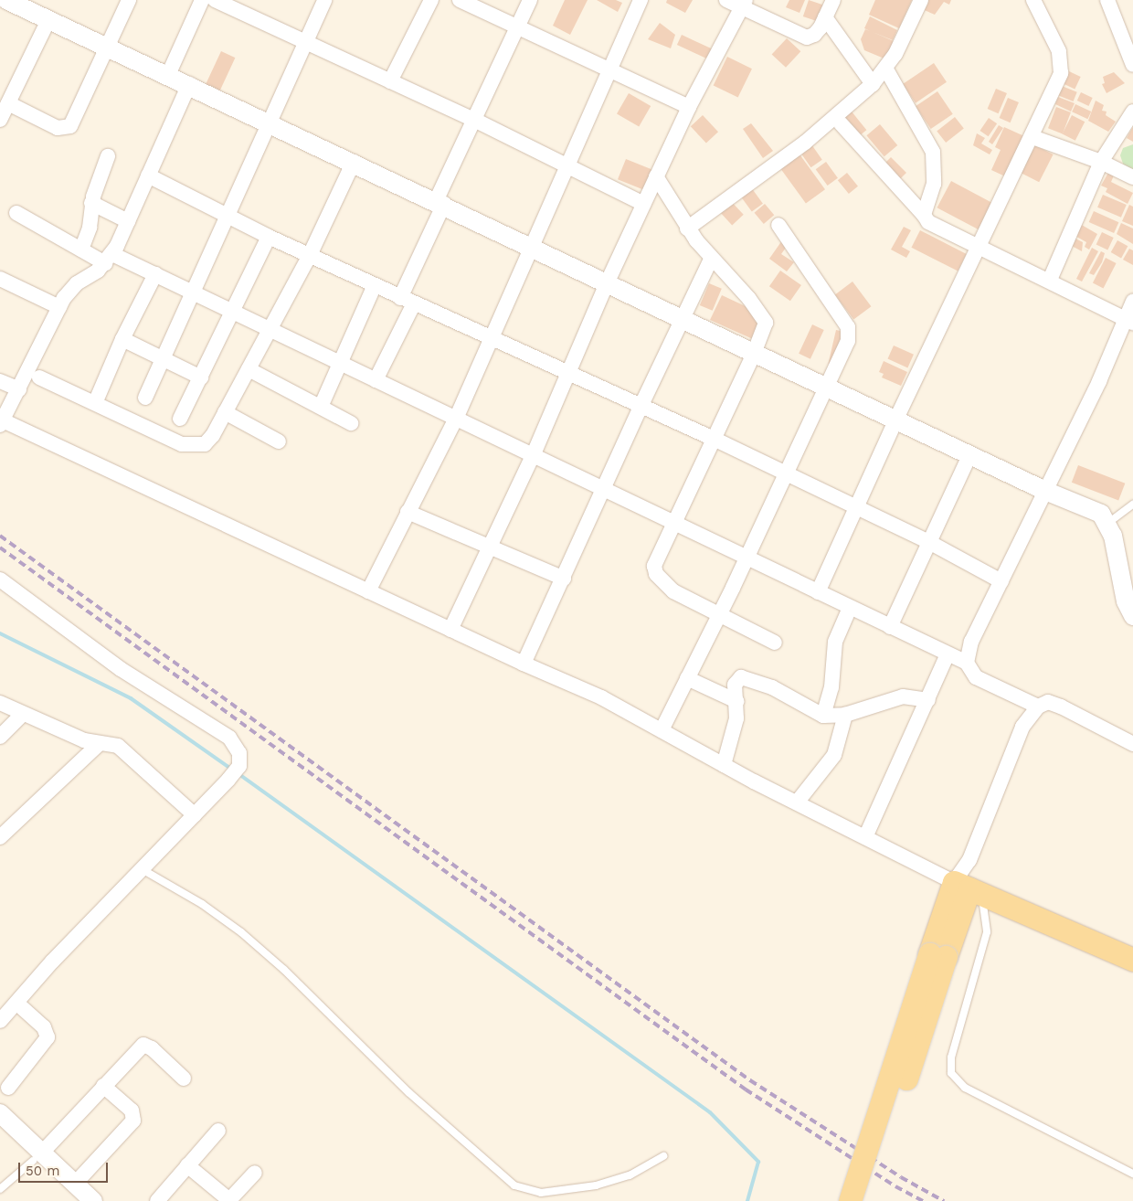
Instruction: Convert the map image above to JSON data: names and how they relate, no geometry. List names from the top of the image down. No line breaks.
{"scale_bar":"50 m"}
